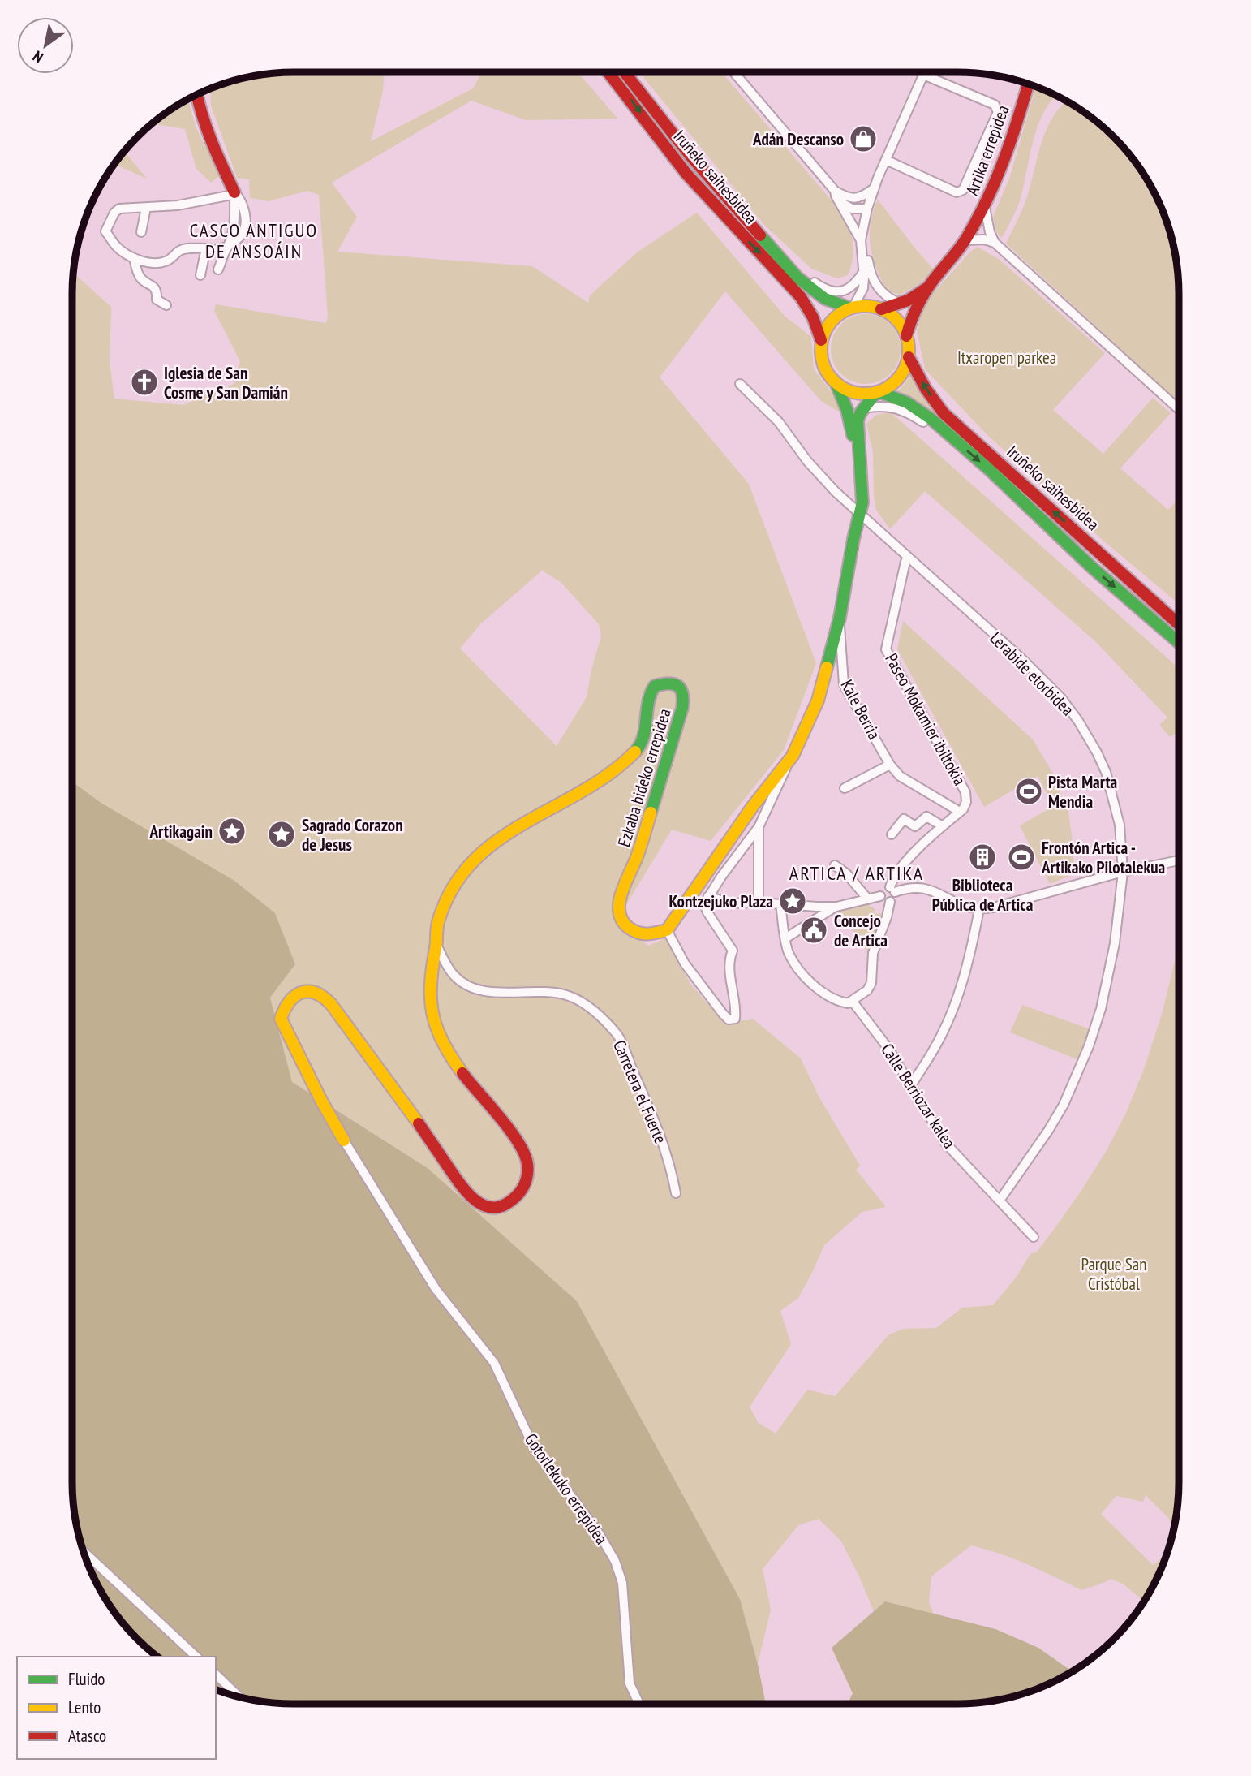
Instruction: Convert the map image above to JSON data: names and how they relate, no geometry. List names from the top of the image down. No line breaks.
{"streets":{"main road":["Artika errepidea","Iruñeko saihesbidea","Ezkaba bideko errepidea"],"street":["Lerabide etorbidea","Kale Berria","Paseo Mokamier ibiltokia","Carretera el Fuerte","Calle Berriozar kalea","Gotorlekuko errepidea"]},"crossings":[["Artika errepidea","Iruñeko saihesbidea"],["Lerabide etorbidea","Paseo Mokamier ibiltokia"],["Lerabide etorbidea","Calle Berriozar kalea"],["Kale Berria","Paseo Mokamier ibiltokia"],["Ezkaba bideko errepidea","Carretera el Fuerte"],["Ezkaba bideko errepidea","Gotorlekuko errepidea"]],"districts":["CASCO ANTIGUO DE ANSOÁIN","ARTICA / ARTIKA"],"parks":["Itxaropen parkea","Parque San Cristóbal"],"places":{"shop":["Adán Descanso"],"church":["Iglesia de San Cosme y San Damián"],"sports":["Pista Marta Mendia","Frontón Artica - Artikako Pilotalekua"],"place":["Artikagain","Sagrado Corazon de Jesus","Kontzejuko Plaza"],"building":["Biblioteca Pública de Artica"],"public building":["Concejo de Artica"]},"legend":["Fluido","Lento","Atasco"],"north":"bottom left"}
